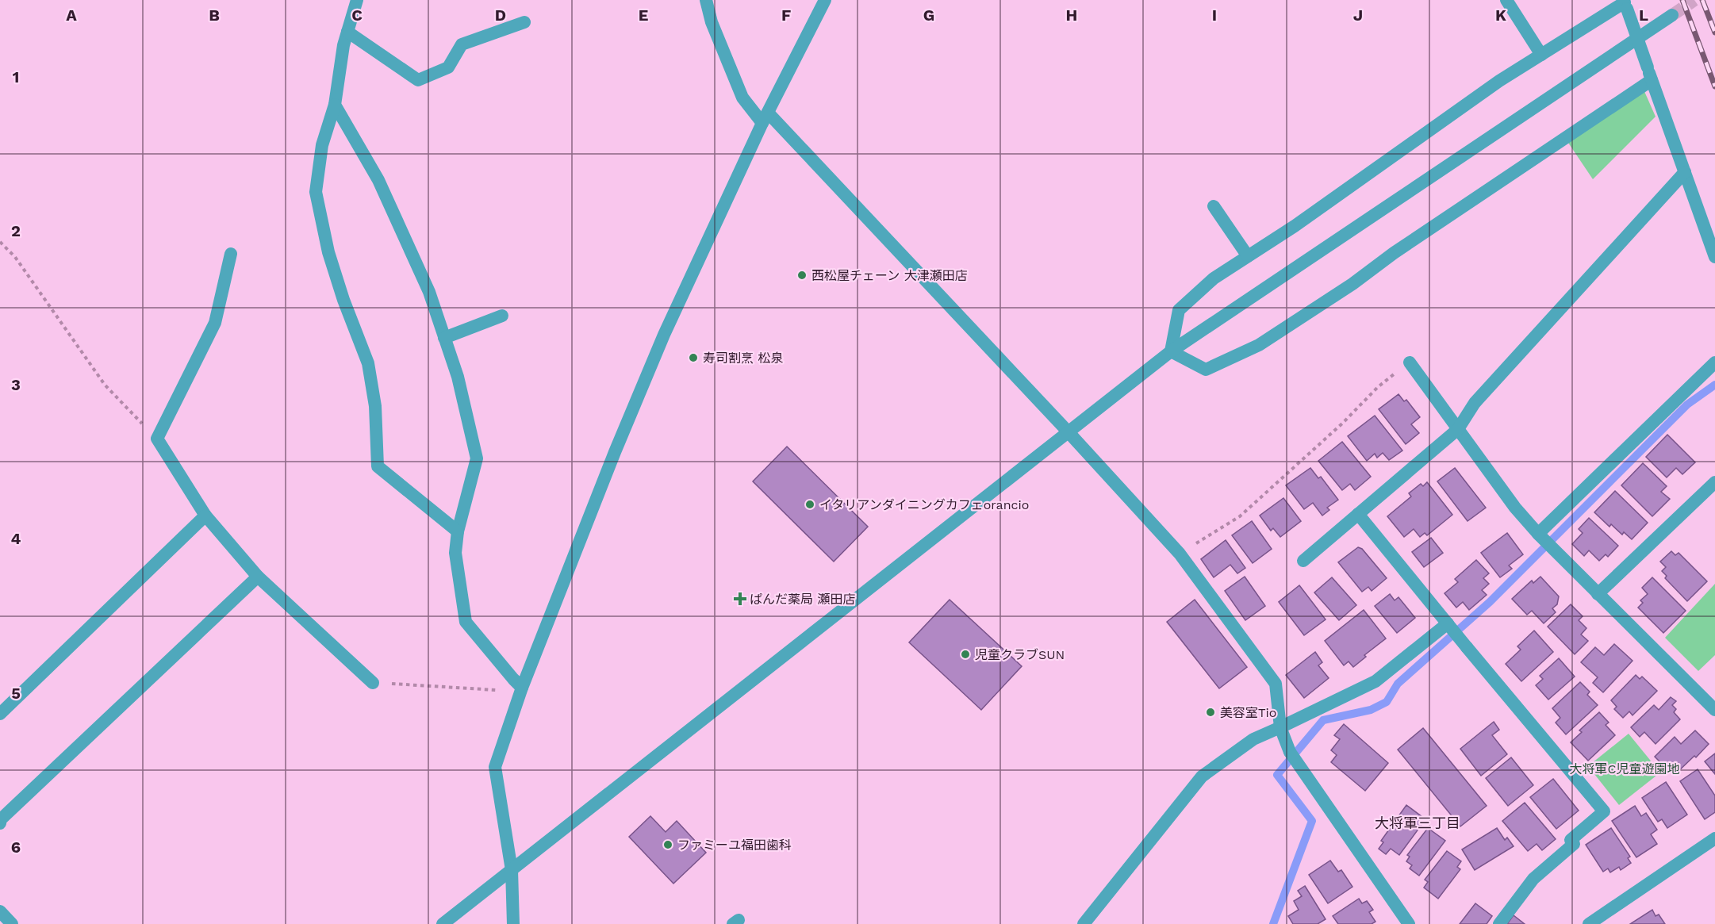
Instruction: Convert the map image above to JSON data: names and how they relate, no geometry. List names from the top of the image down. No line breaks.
{"districts":["大将軍三丁目"],"parks":["大将軍C児童遊園地"],"places":{"other":["西松屋チェーン 大津瀬田店","寿司割烹 松泉","イタリアンダイニングカフェorancio","児童クラブSUN","美容室Tio","ファミーユ福田歯科"],"health":["ぱんだ薬局 瀬田店"]},"grid":{"columns":["A","B","C","D","E","F","G","H","I","J","K","L"],"rows":["1","2","3","4","5","6"]}}
